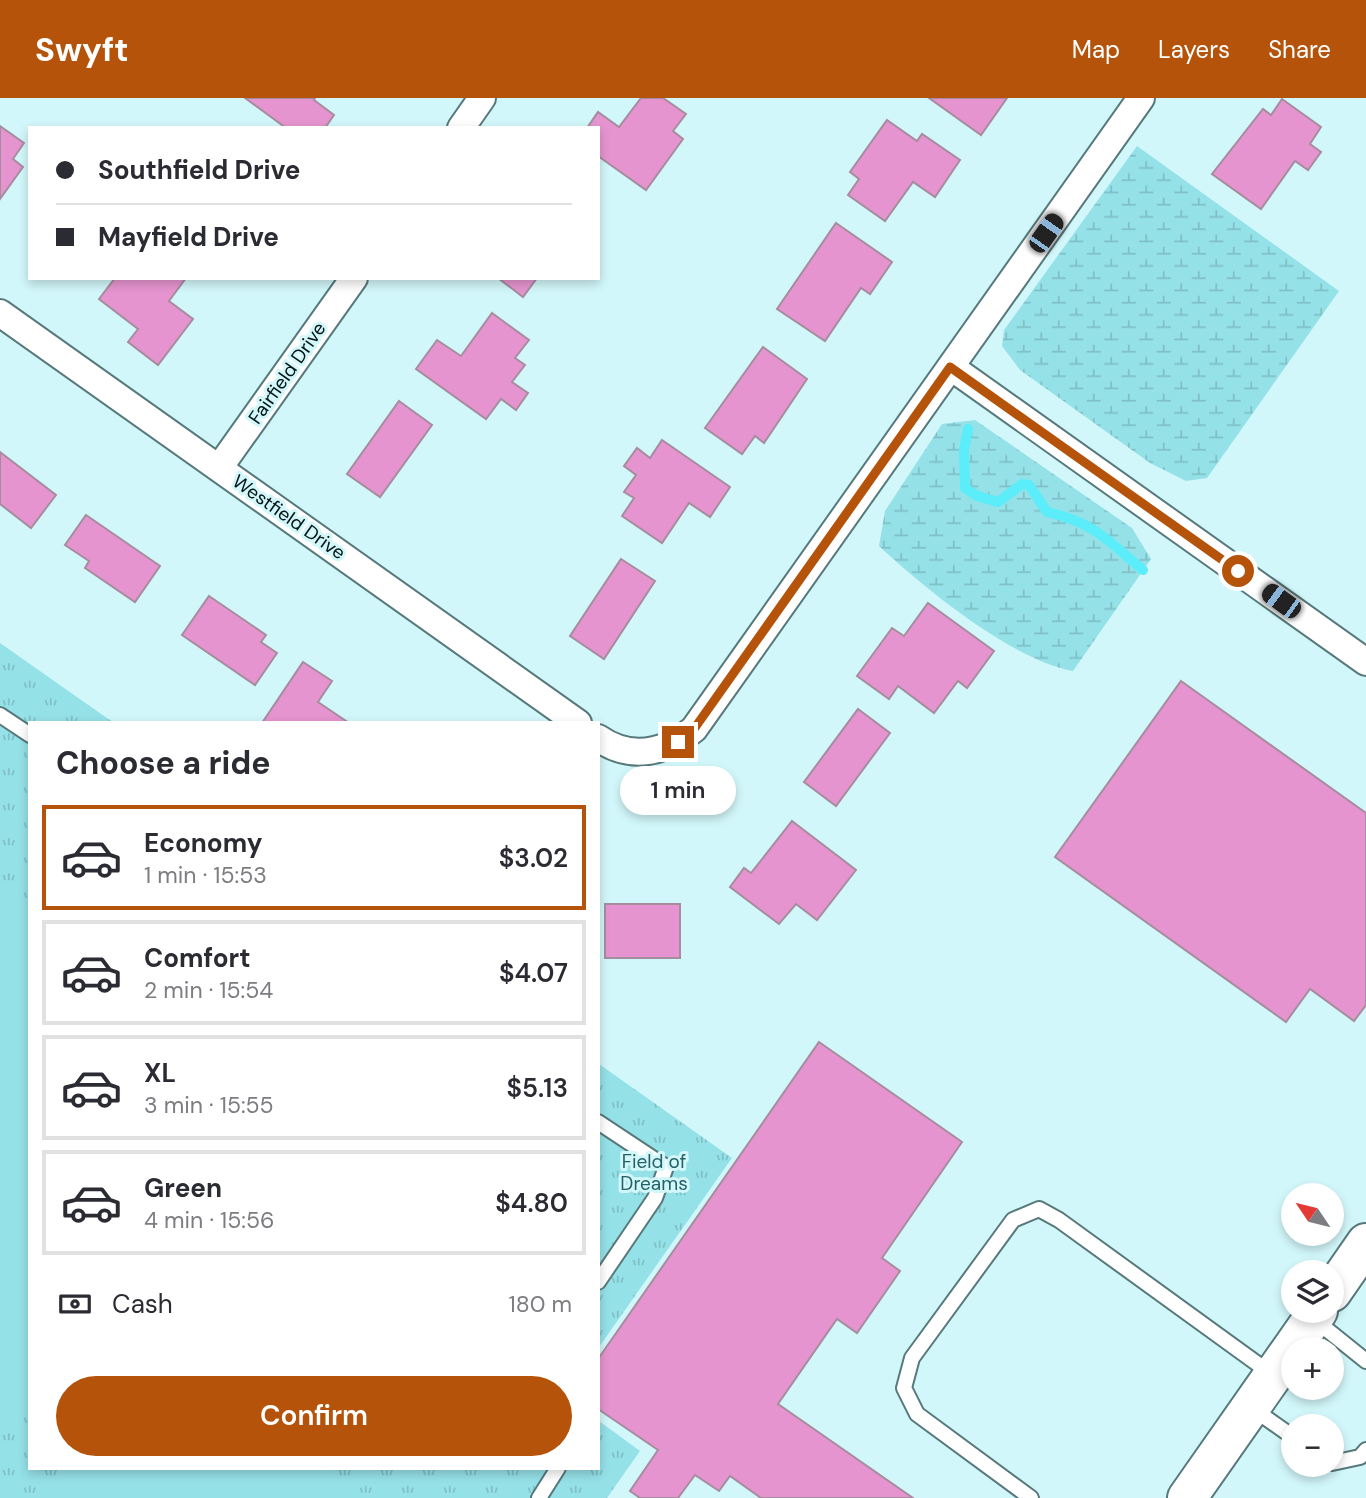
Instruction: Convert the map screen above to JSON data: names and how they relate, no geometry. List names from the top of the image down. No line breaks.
{"streets":{"street":["Fairfield Drive","Westfield Drive"]},"crossings":[["Fairfield Drive","Westfield Drive"]],"parks":["Field of Dreams"],"north":"top left","page":{"header":"Swyft","nav":["Map","Layers","Share"],"banner":["Southfield Drive","Mayfield Drive"],"heading":"Choose a ride","bubble":"1 min","list":[{"name":"Economy","note":"1 min · 15:53","value":"$3.02"},{"name":"Comfort","note":"2 min · 15:54","value":"$4.07"},{"name":"XL","note":"3 min · 15:55","value":"$5.13"},{"name":"Green","note":"4 min · 15:56","value":"$4.80"}],"map_buttons":["+","−"],"pay":["Cash","180 m"],"buttons":"Confirm"}}
